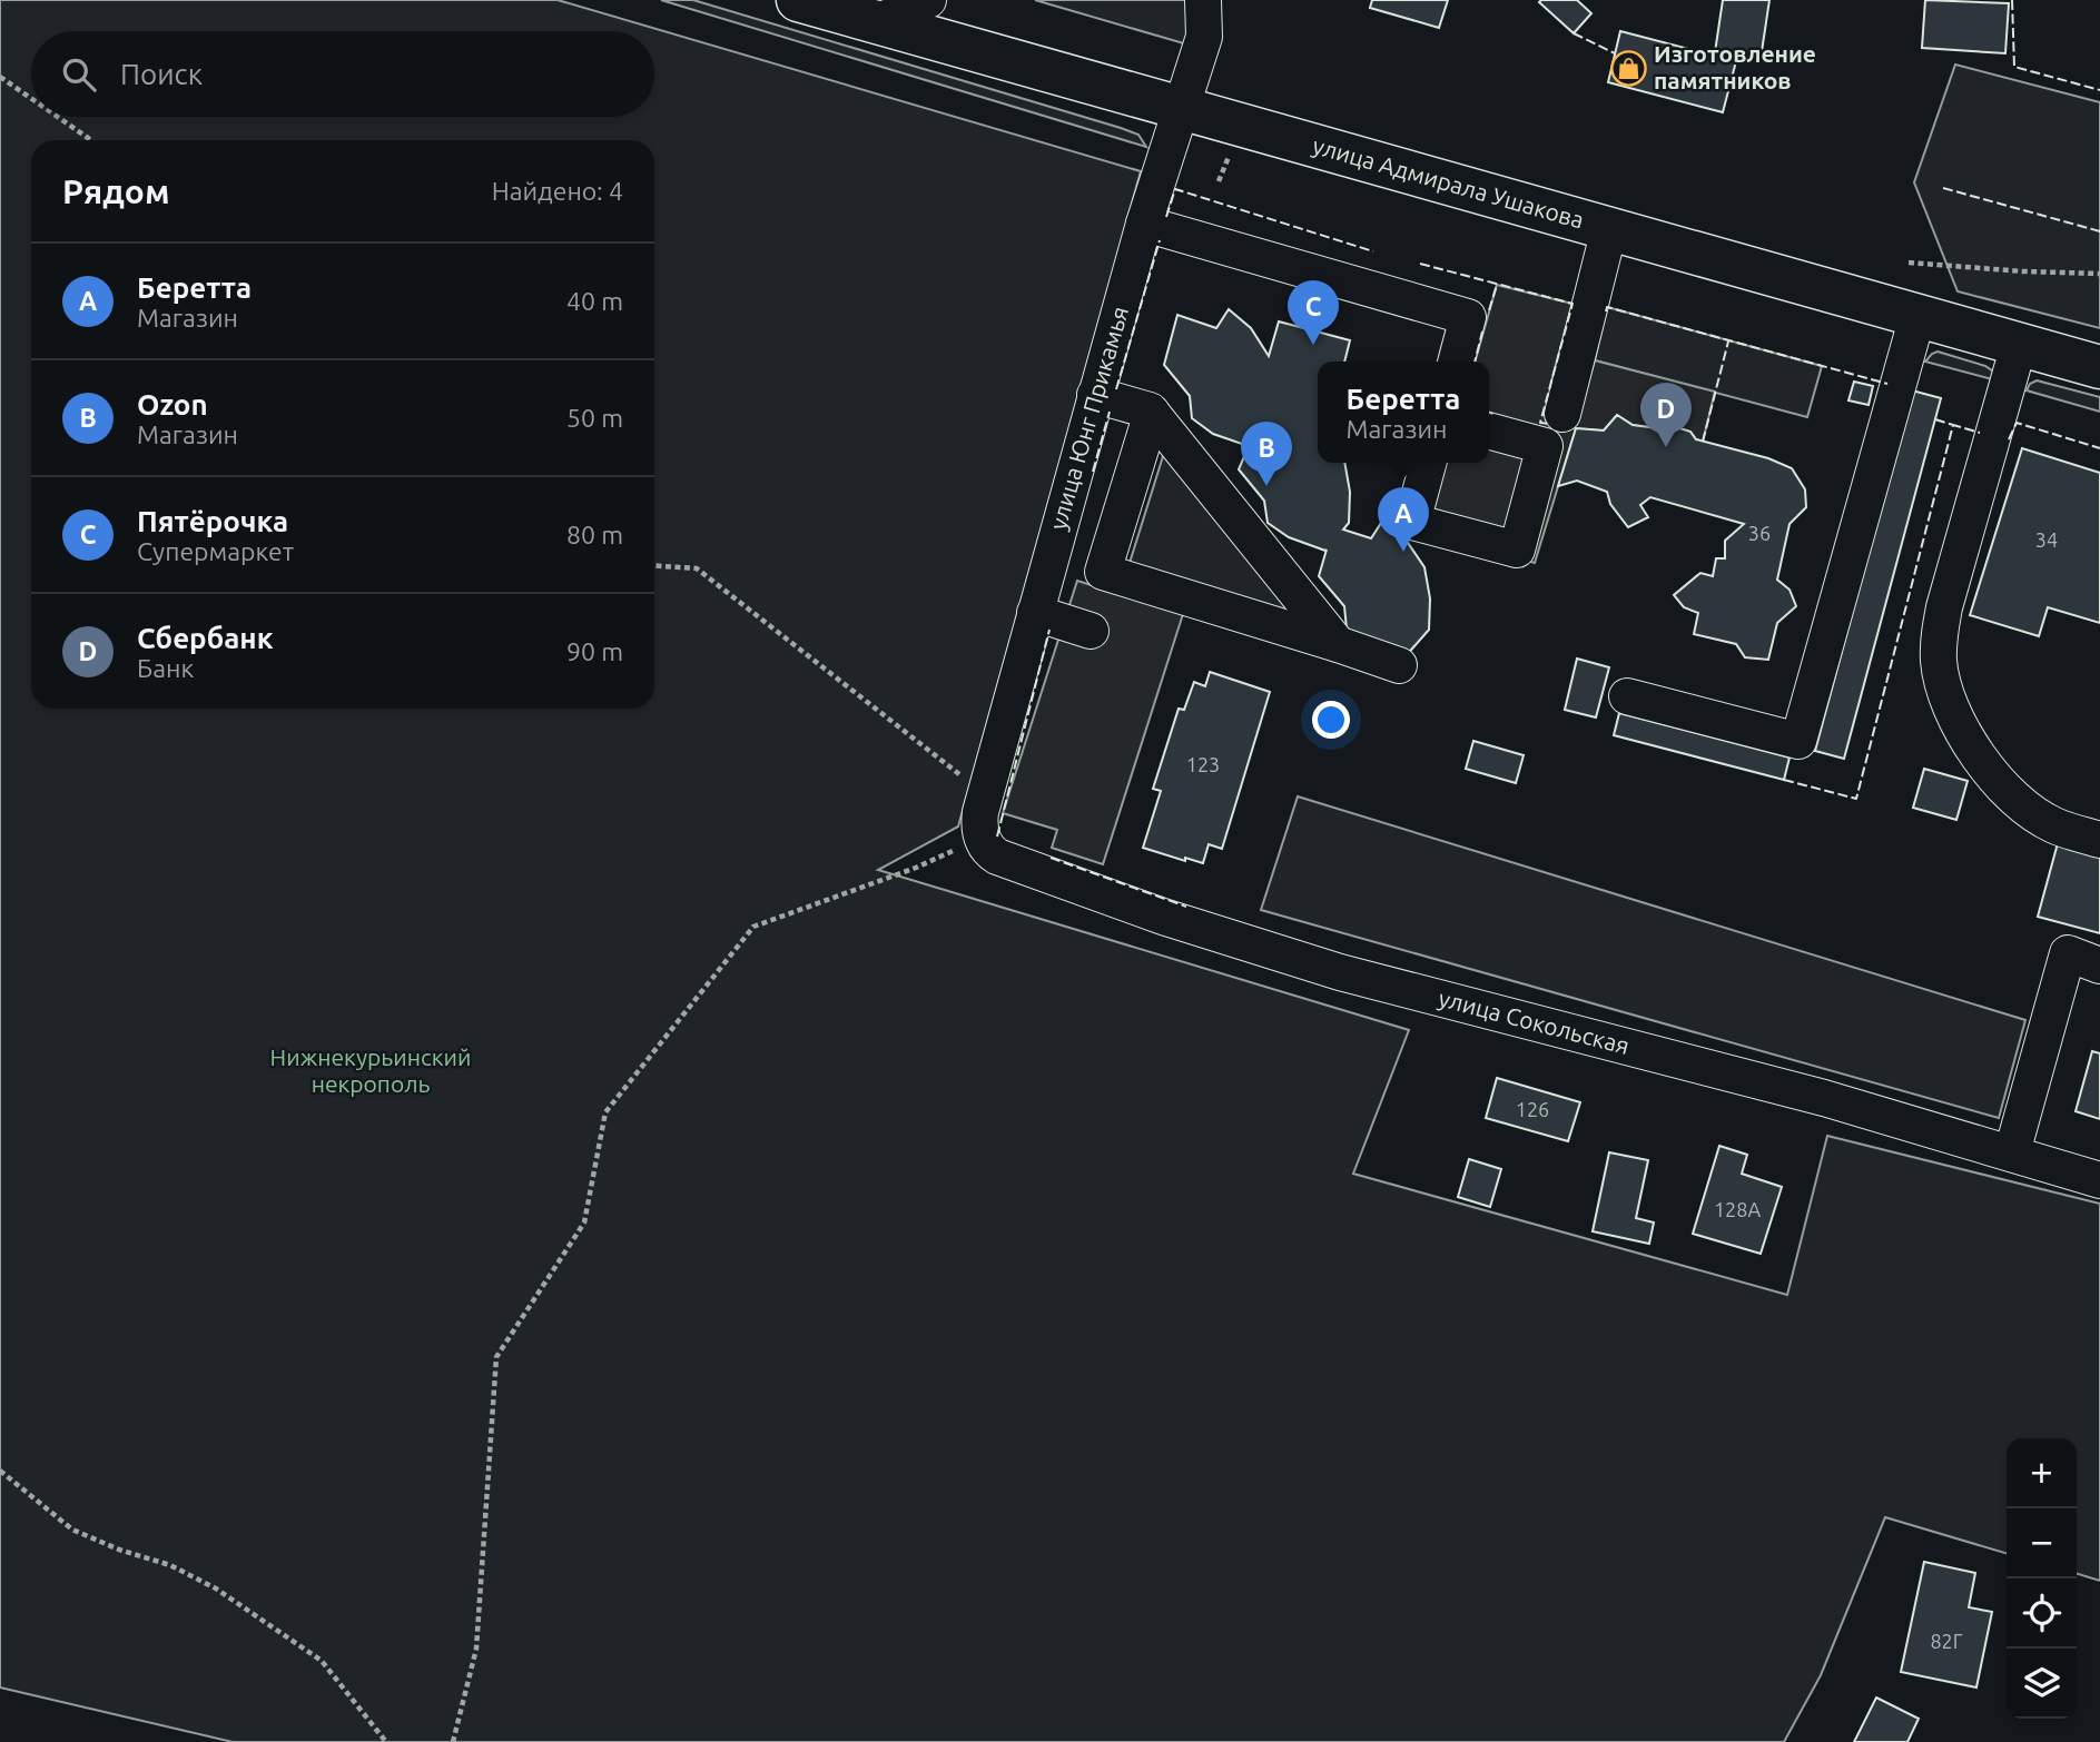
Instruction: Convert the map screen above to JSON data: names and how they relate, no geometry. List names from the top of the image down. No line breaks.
{"streets":{"main road":["улица Адмирала Ушакова"],"street":["улица Юнг Прикамья","улица Сокольская"]},"crossings":[["улица Адмирала Ушакова","улица Юнг Прикамья"],["улица Юнг Прикамья","улица Сокольская"]],"parks":["Нижнекурьинский некрополь"],"places":{"shop":["Изготовление памятников"]},"house_numbers":["36","34","123","126","128А","82Г"],"page":{"search":"Поиск","heading":["Рядом","Найдено: 4"],"list":[{"mark":"A","name":"Беретта","note":"Магазин","value":"40 m"},{"mark":"B","name":"Ozon","note":"Магазин","value":"50 m"},{"mark":"C","name":"Пятёрочка","note":"Супермаркет","value":"80 m"},{"mark":"D","name":"Сбербанк","note":"Банк","value":"90 m"}],"pins":["C","D","B","A"],"popup":["Беретта","Магазин"],"map_buttons":["+","−"]}}
